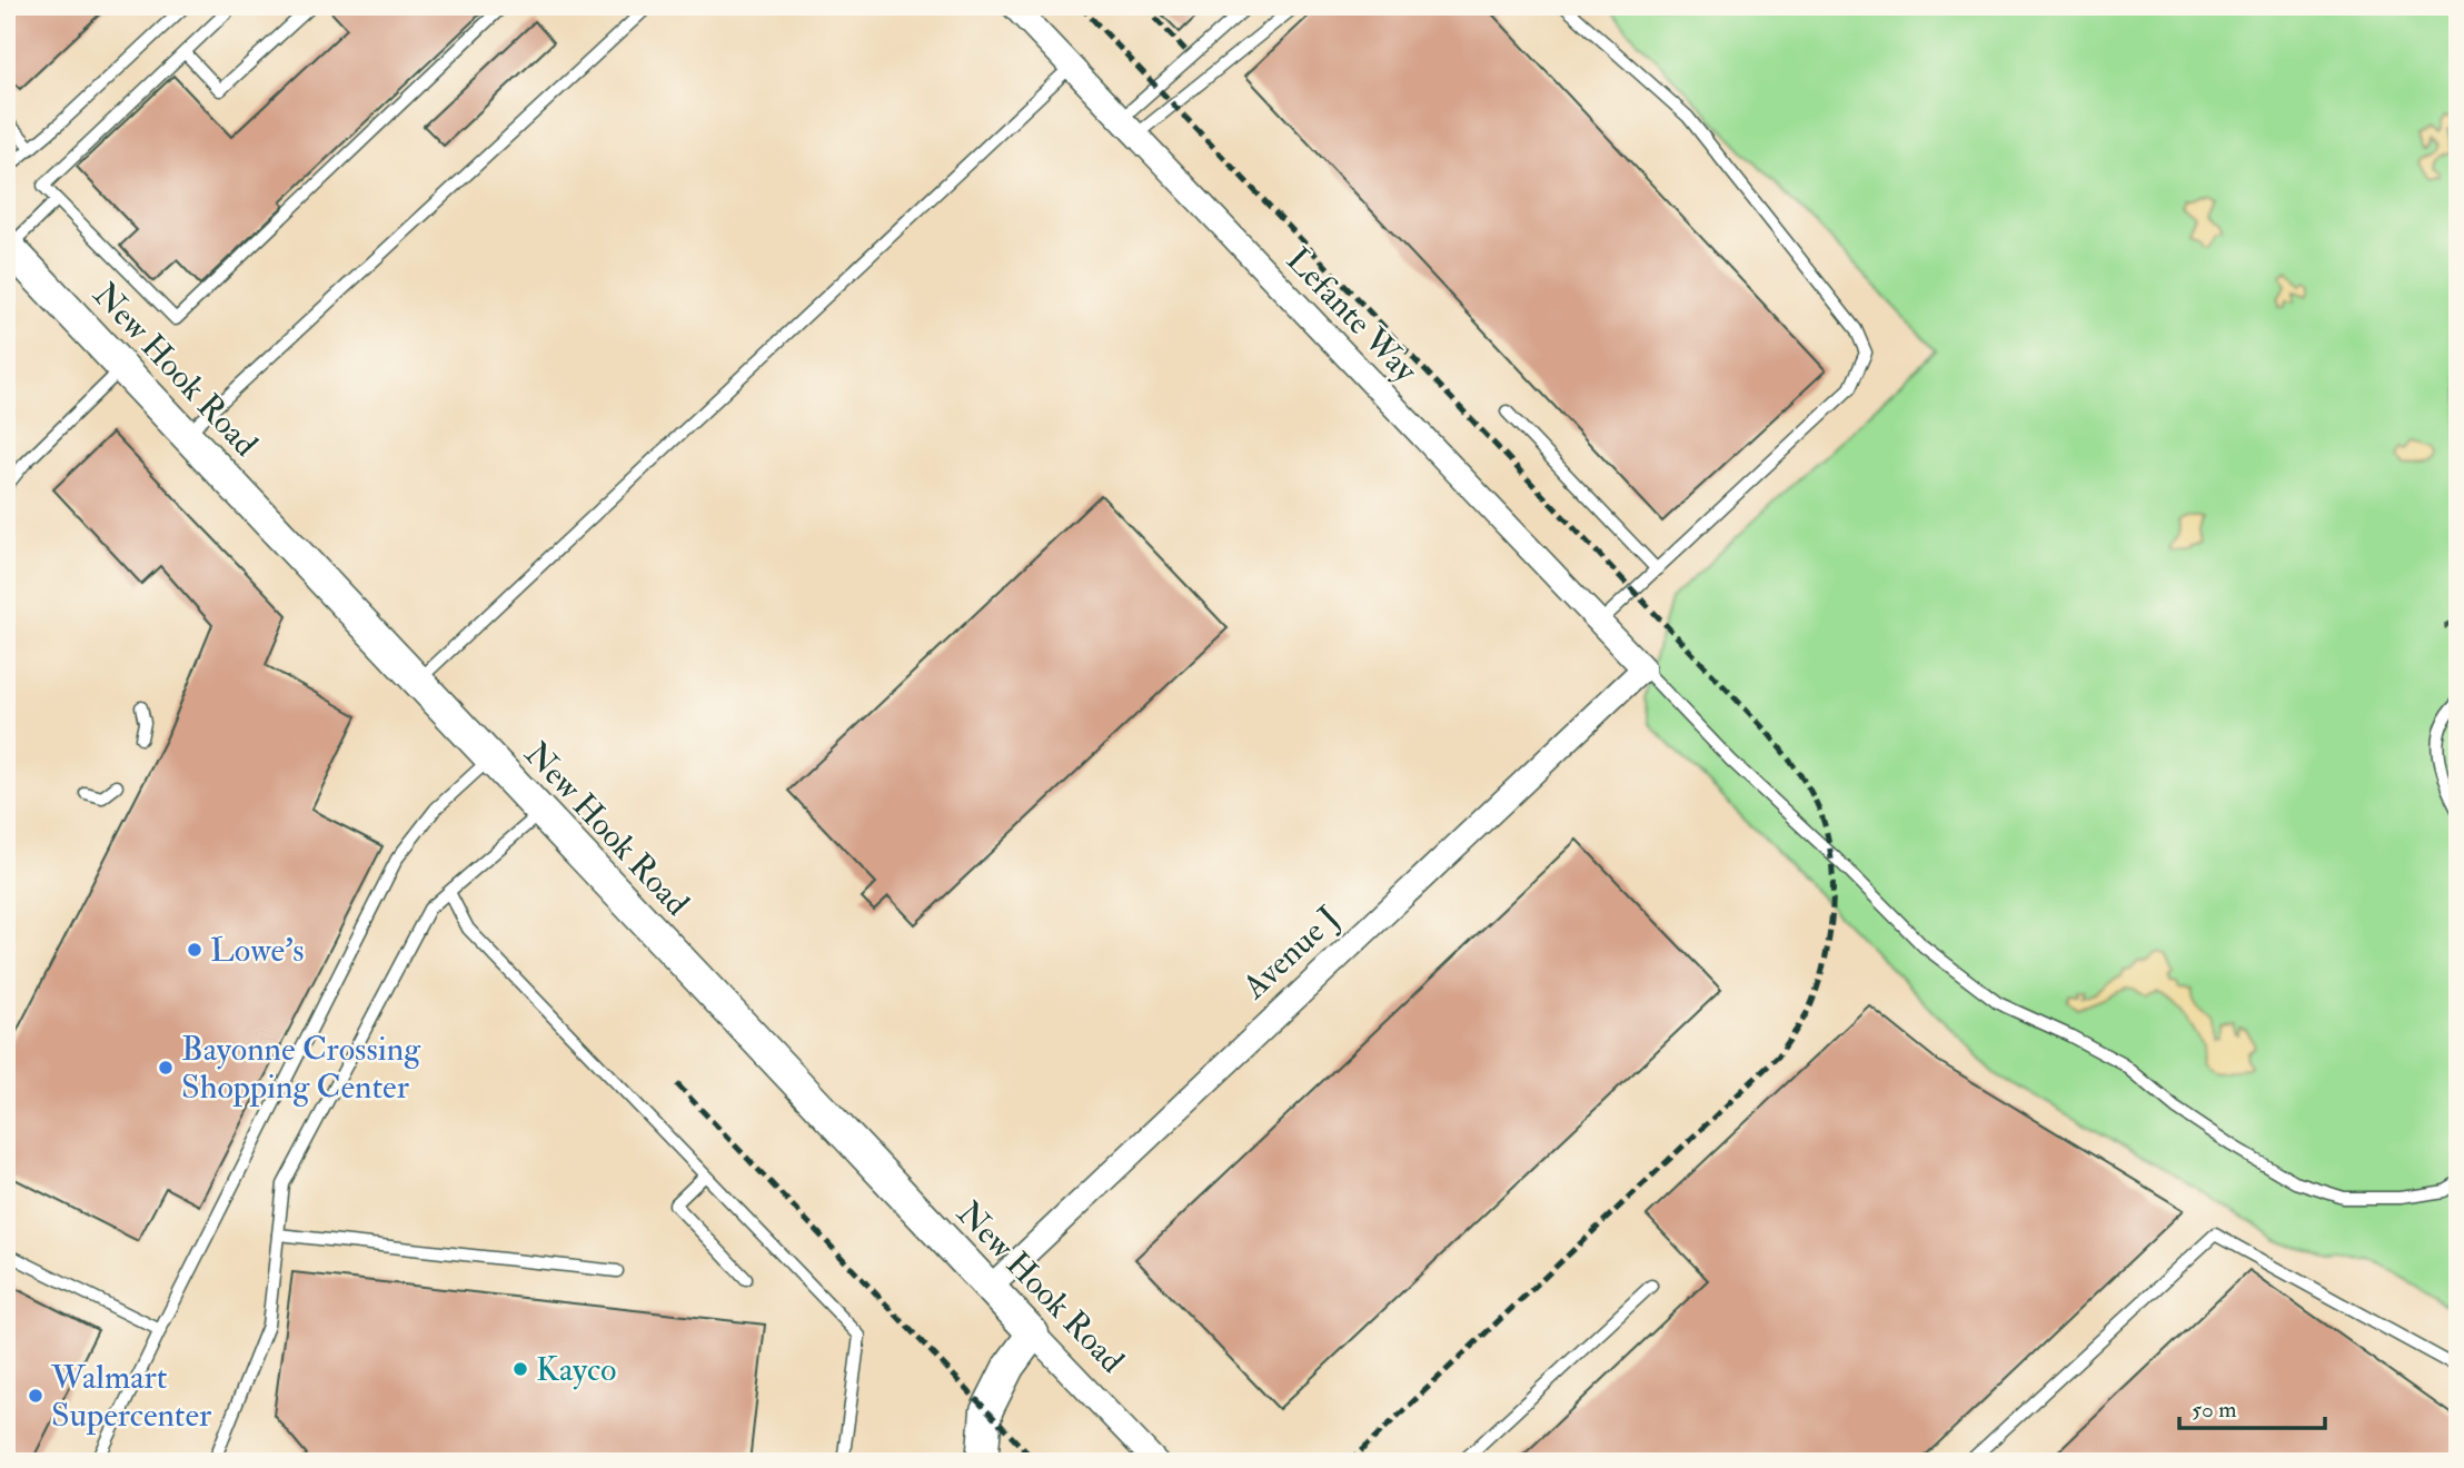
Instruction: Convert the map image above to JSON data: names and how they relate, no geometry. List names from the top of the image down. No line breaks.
{"streets":{"street":["Lefante Way","New Hook Road","Avenue J"]},"crossings":[["Lefante Way","Avenue J"],["New Hook Road","Avenue J"]],"places":["Lowe's","Bayonne Crossing Shopping Center","Kayco","Walmart Supercenter"],"scale_bar":"50 m"}
